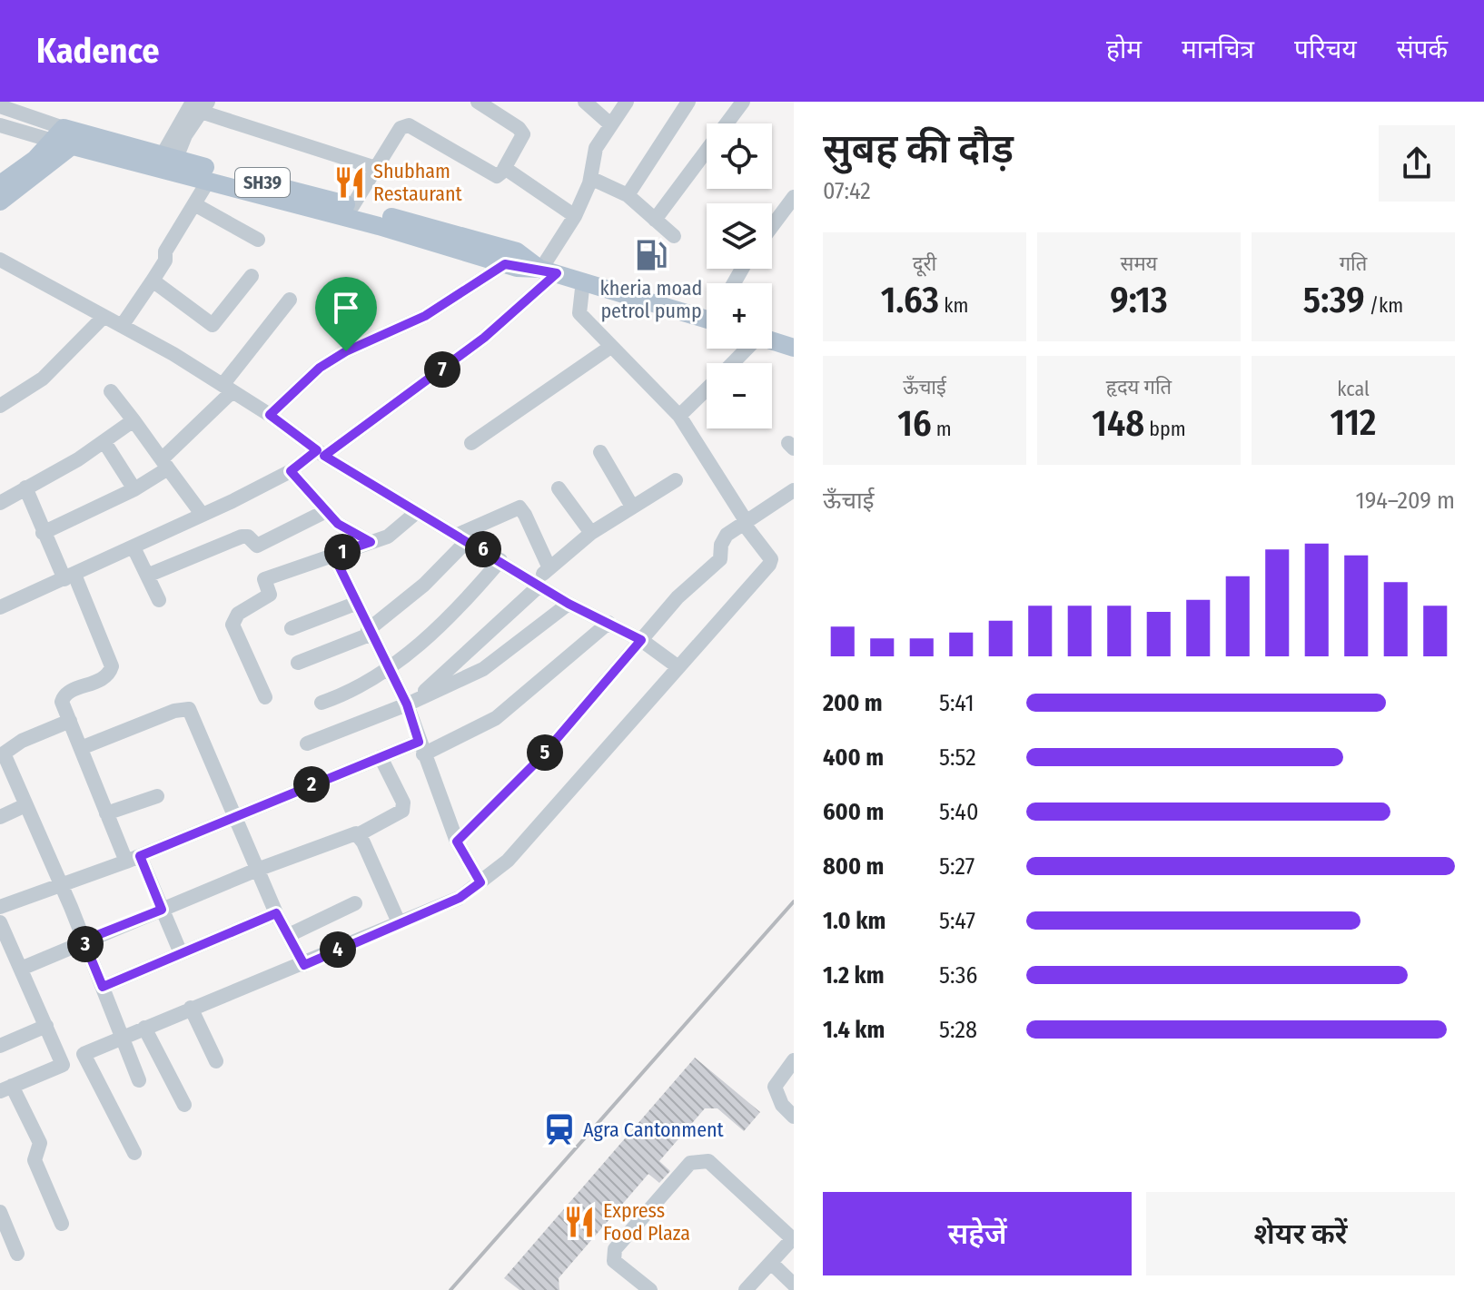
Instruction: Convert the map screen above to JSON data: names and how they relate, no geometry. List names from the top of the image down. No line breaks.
{"streets":{"main road":["SH39"]},"places":{"restaurant":["Shubham Restaurant","Express Food Plaza"],"fuel station":["kheria moad petrol pump"],"station":["Agra Cantonment"]},"page":{"header":"Kadence","nav":["होम","मानचित्र","परिचय","संपर्क"],"heading":["सुबह की दौड़","07:42"],"map_buttons":["+","−"],"stats":[["दूरी","1.63 km"],["समय","9:13"],["गति","5:39 /km"],["ऊँचाई","16 m"],["हृदय गति","148 bpm"],["kcal","112"]],"pins":["7","6","1","5","2","3","4"],"chart":["ऊँचाई","194–209 m"],"list":[{"name":"200 m","note":"5:41"},{"name":"400 m","note":"5:52"},{"name":"600 m","note":"5:40"},{"name":"800 m","note":"5:27"},{"name":"1.0 km","note":"5:47"},{"name":"1.2 km","note":"5:36"},{"name":"1.4 km","note":"5:28"}],"buttons":["सहेजें","शेयर करें"]}}
